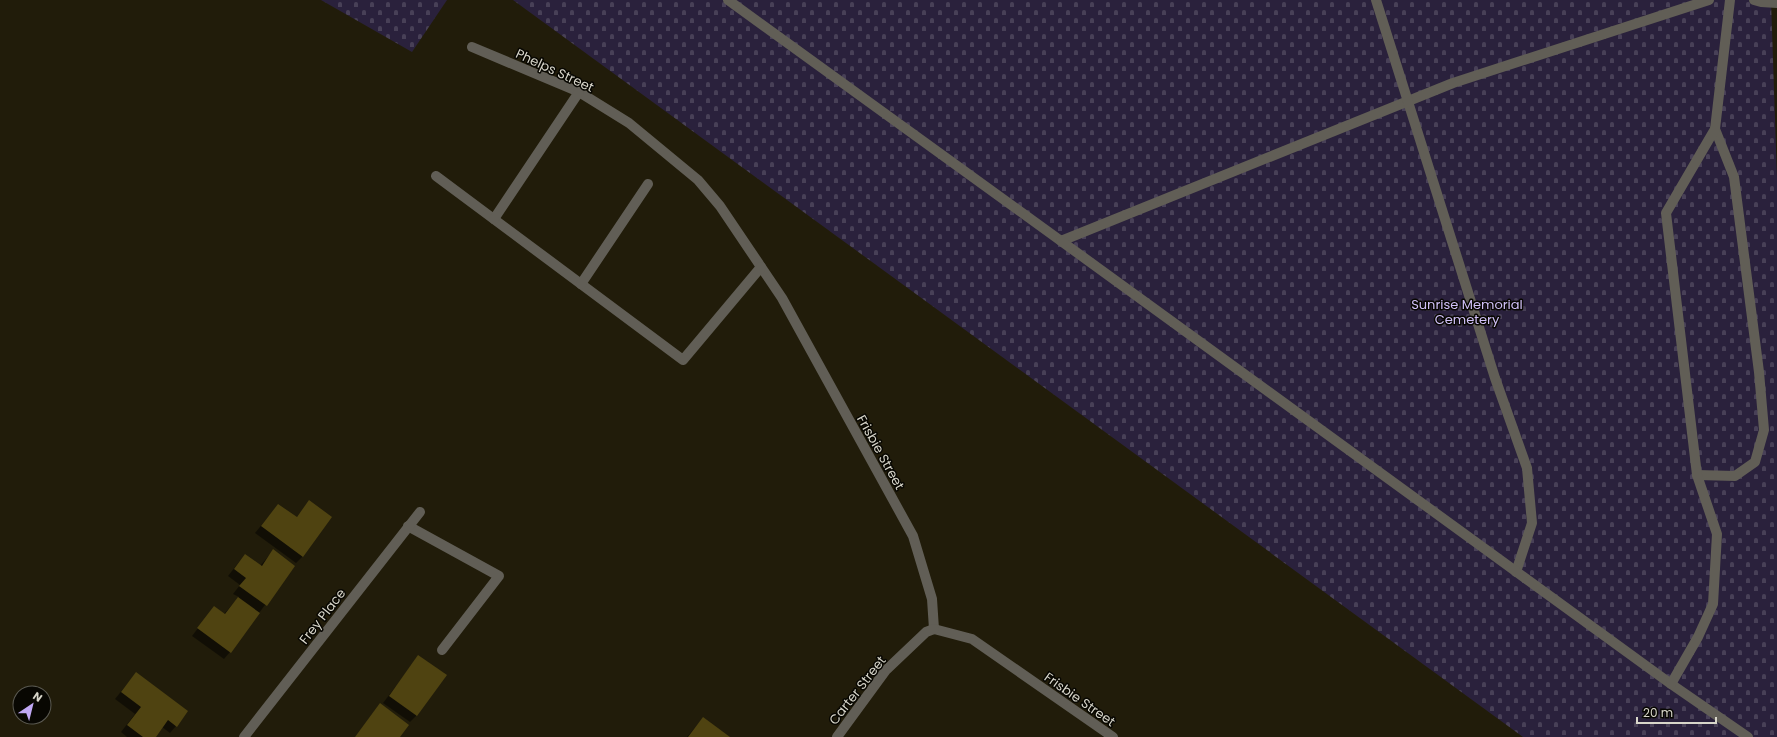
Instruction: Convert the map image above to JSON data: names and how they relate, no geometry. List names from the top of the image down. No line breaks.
{"streets":{"street":["Phelps Street","Frisbie Street","Frey Place","Carter Street"]},"crossings":[["Phelps Street","Frisbie Street"],["Frisbie Street","Carter Street"]],"parks":["Sunrise Memorial Cemetery"],"scale_bar":"20 m","north":"top right"}
